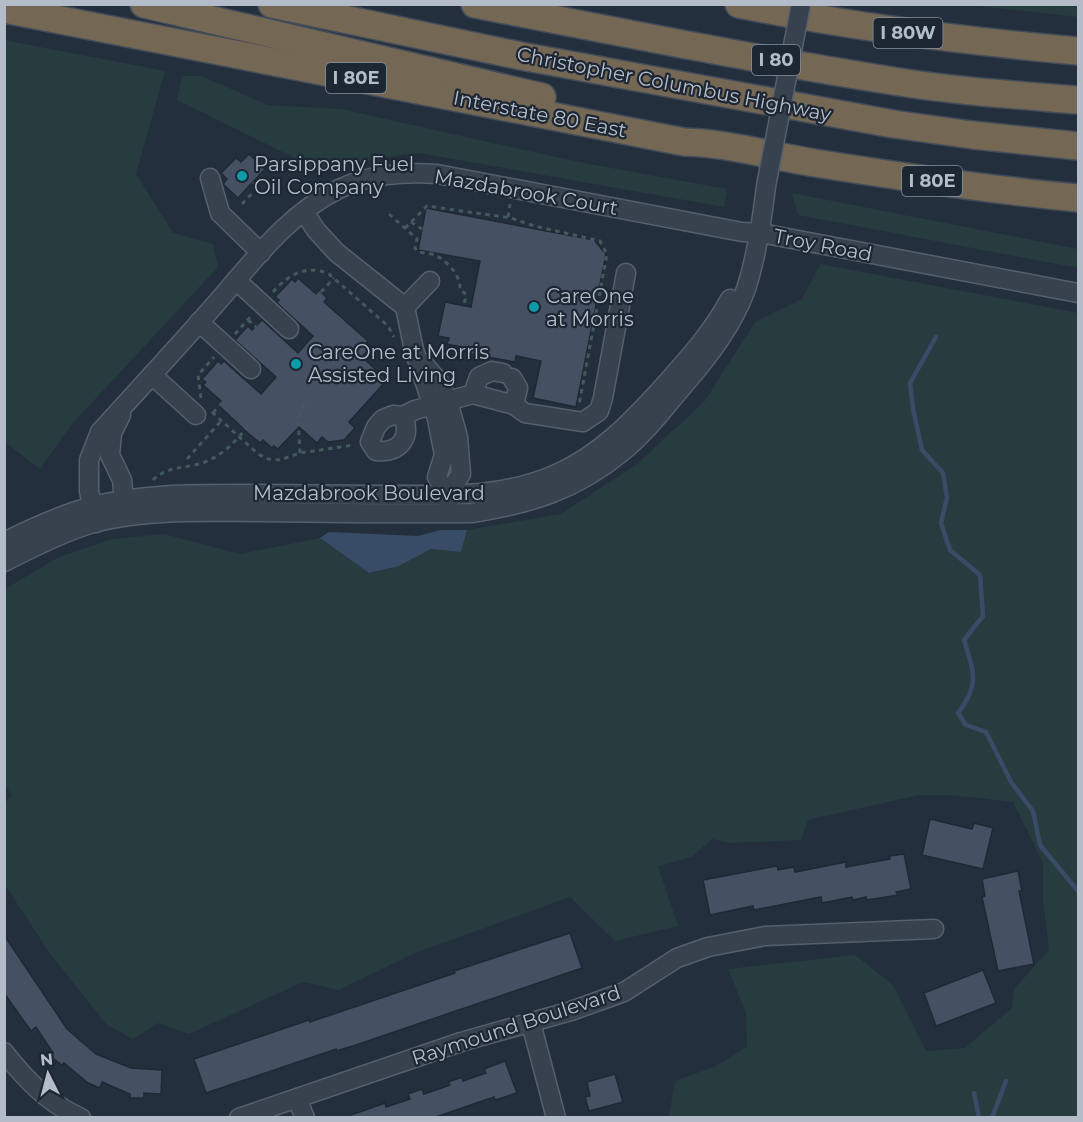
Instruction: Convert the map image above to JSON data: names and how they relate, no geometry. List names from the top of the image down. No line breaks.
{"streets":{"highway":["I 80W","I 80","I 80E","Christopher Columbus Highway","Interstate 80 East"],"street":["Mazdabrook Court","Troy Road","Mazdabrook Boulevard","Raymound Boulevard"]},"crossings":[["Mazdabrook Court","Troy Road"],["Mazdabrook Court","Mazdabrook Boulevard"],["Troy Road","Mazdabrook Boulevard"]],"places":["Parsippany Fuel Oil Company","CareOne at Morris","CareOne at Morris Assisted Living"],"north":"top"}
